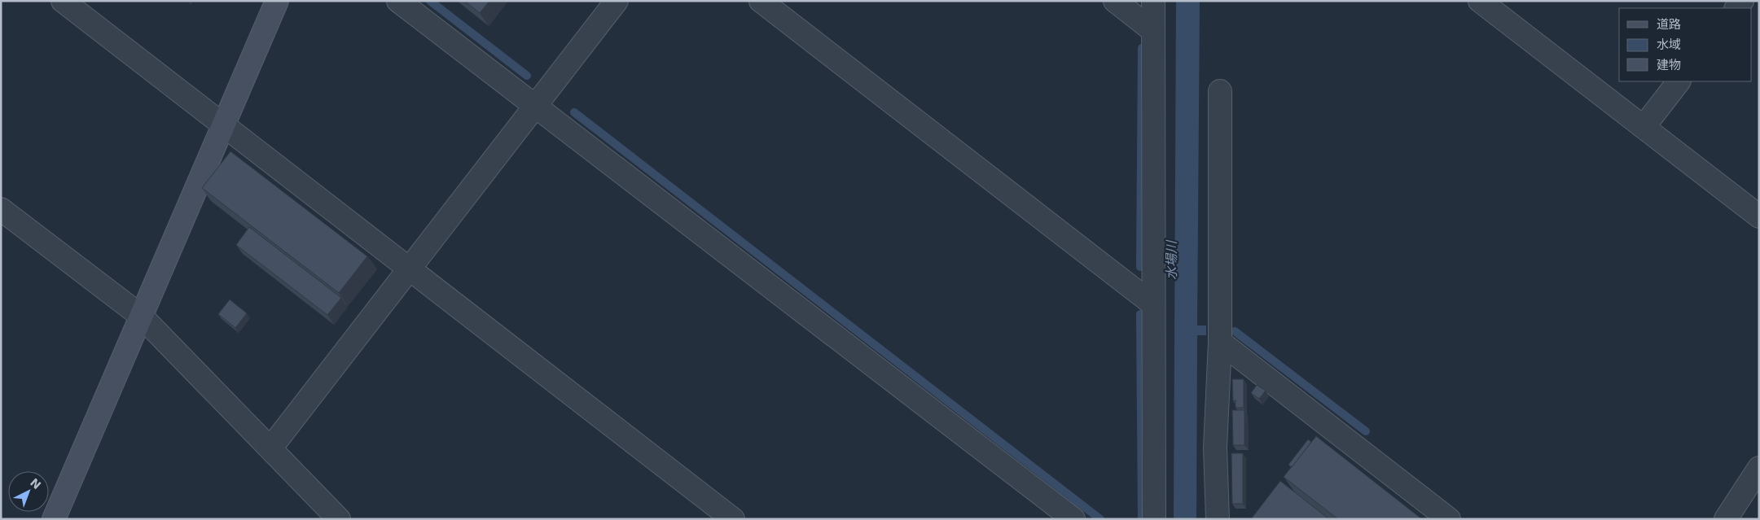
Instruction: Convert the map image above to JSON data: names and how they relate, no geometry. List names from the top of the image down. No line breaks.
{"water":["水場川"],"legend":["道路","水域","建物"],"north":"top right"}
